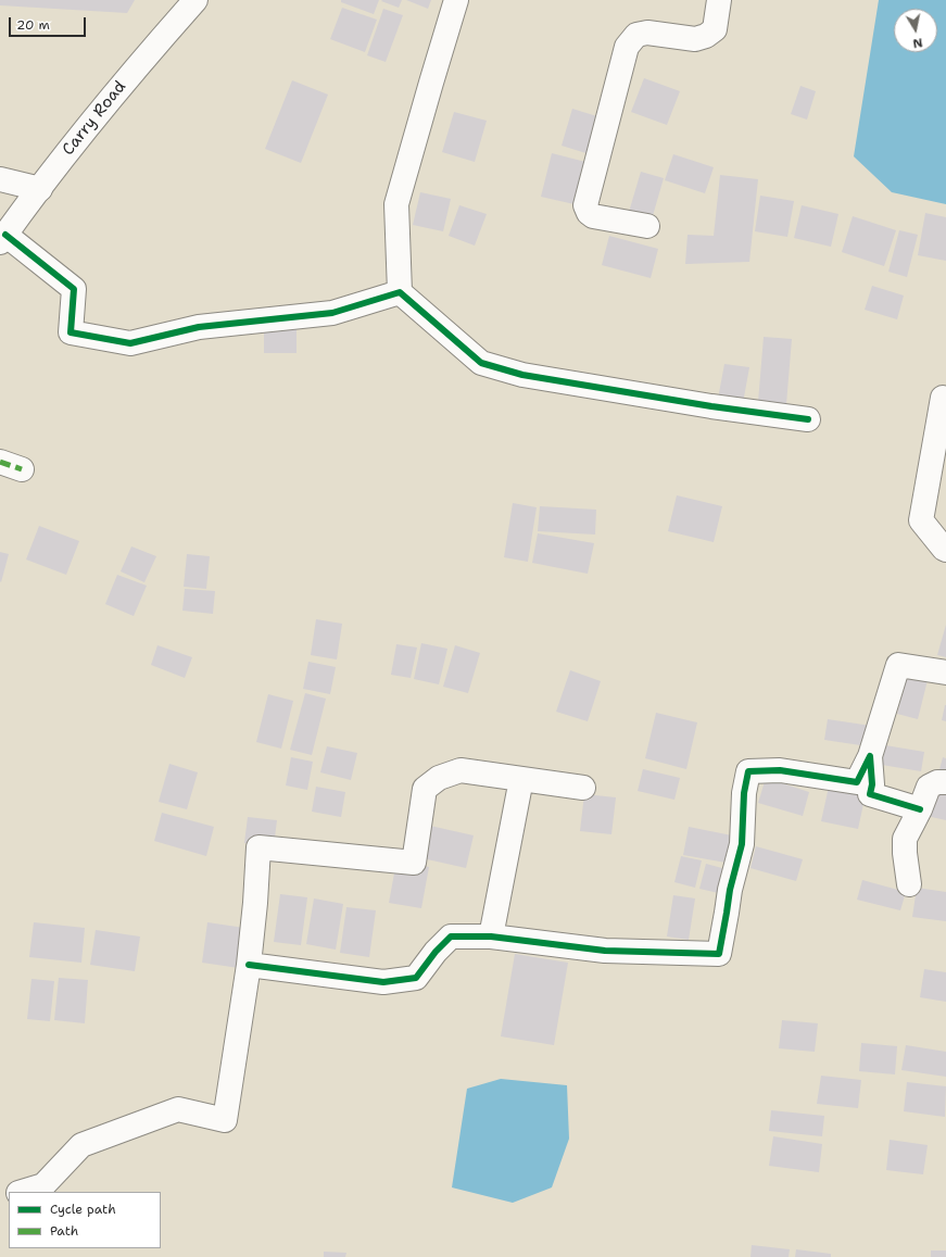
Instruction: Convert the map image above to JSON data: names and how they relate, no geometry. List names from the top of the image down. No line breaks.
{"streets":{"street":["Carry Road"]},"legend":["Cycle path","Path"],"scale_bar":"20 m","north":"bottom"}
